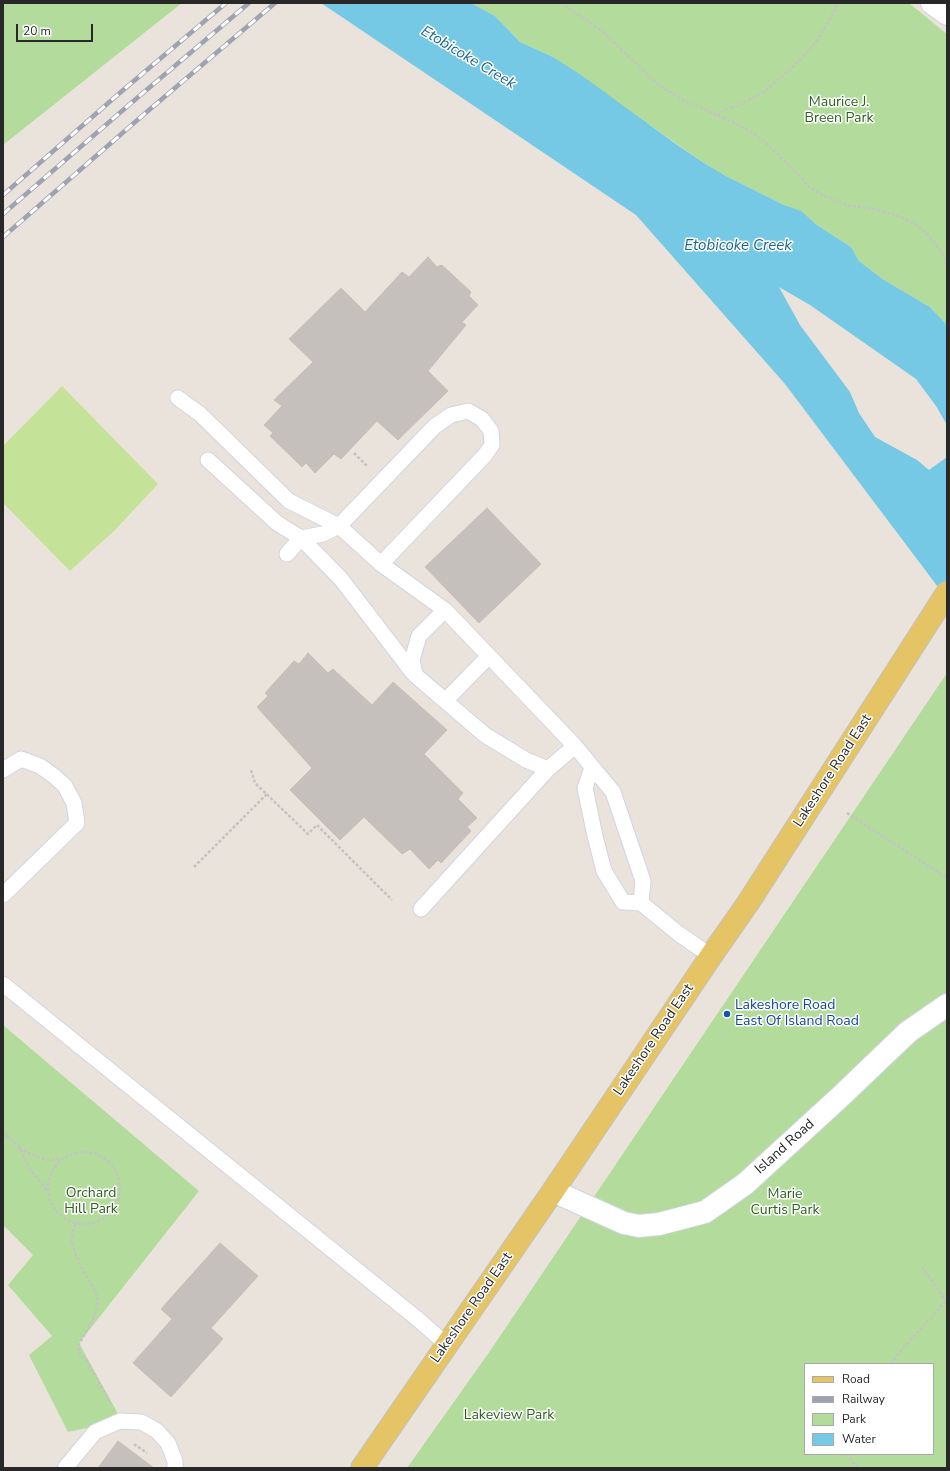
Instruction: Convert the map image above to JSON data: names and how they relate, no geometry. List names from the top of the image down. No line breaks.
{"streets":{"main road":["Lakeshore Road East"],"street":["Island Road"]},"crossings":[["Lakeshore Road East","Island Road"]],"water":["Etobicoke Creek"],"parks":["Maurice J. Breen Park","Orchard Hill Park","Marie Curtis Park","Lakeview Park"],"places":["Lakeshore Road East Of Island Road"],"legend":["Road","Railway","Park","Water"],"scale_bar":"20 m"}
